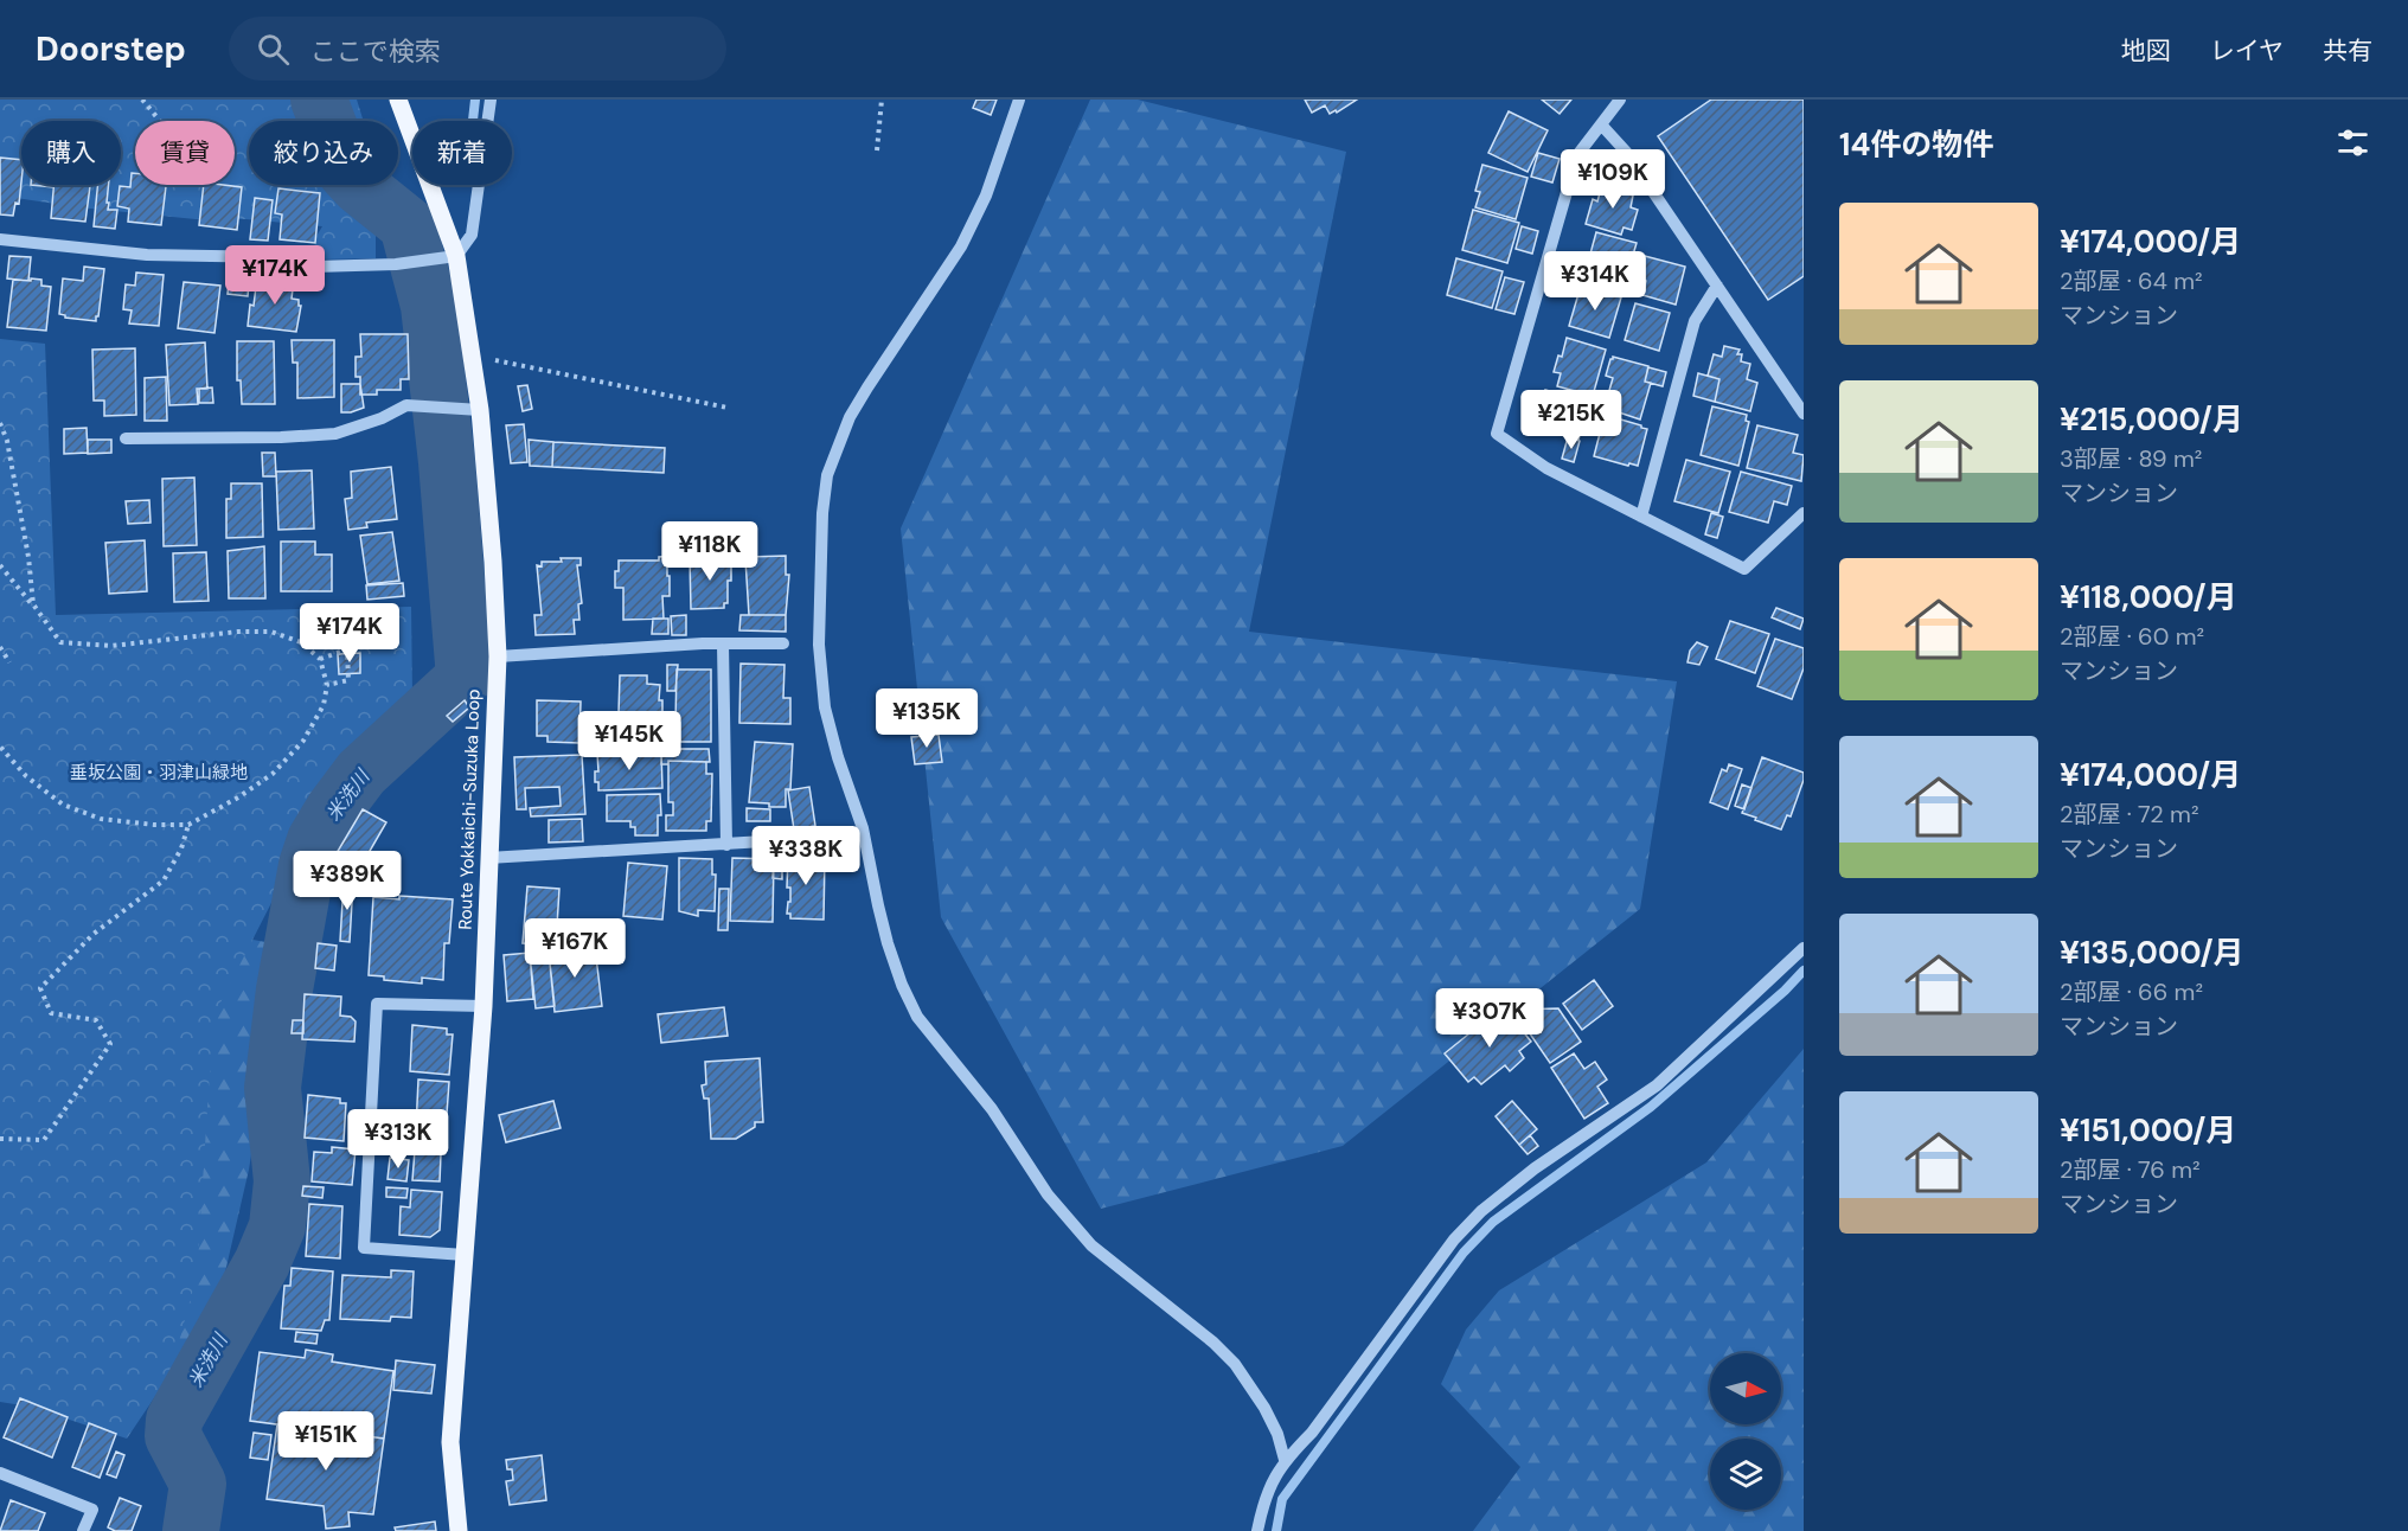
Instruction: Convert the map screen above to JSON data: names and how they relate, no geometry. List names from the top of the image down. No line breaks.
{"streets":{"main road":["Route Yokkaichi-Suzuka Loop"]},"water":["米洗川"],"parks":["垂坂公園・羽津山緑地"],"north":"right","page":{"header":"Doorstep","search":"ここで検索","nav":["地図","レイヤ","共有"],"heading":"14件の物件","chip":["購入","賃貸","絞り込み","新着"],"price":["¥109K","¥174K","¥314K","¥215K","¥118K","¥174K","¥135K","¥145K","¥338K","¥389K","¥167K","¥307K","¥313K","¥151K"],"list":[{"name":"¥174,000/月","note":"2部屋 · 64 m² · マンション"},{"name":"¥215,000/月","note":"3部屋 · 89 m² · マンション"},{"name":"¥118,000/月","note":"2部屋 · 60 m² · マンション"},{"name":"¥174,000/月","note":"2部屋 · 72 m² · マンション"},{"name":"¥135,000/月","note":"2部屋 · 66 m² · マンション"},{"name":"¥151,000/月","note":"2部屋 · 76 m² · マンション"}]}}
